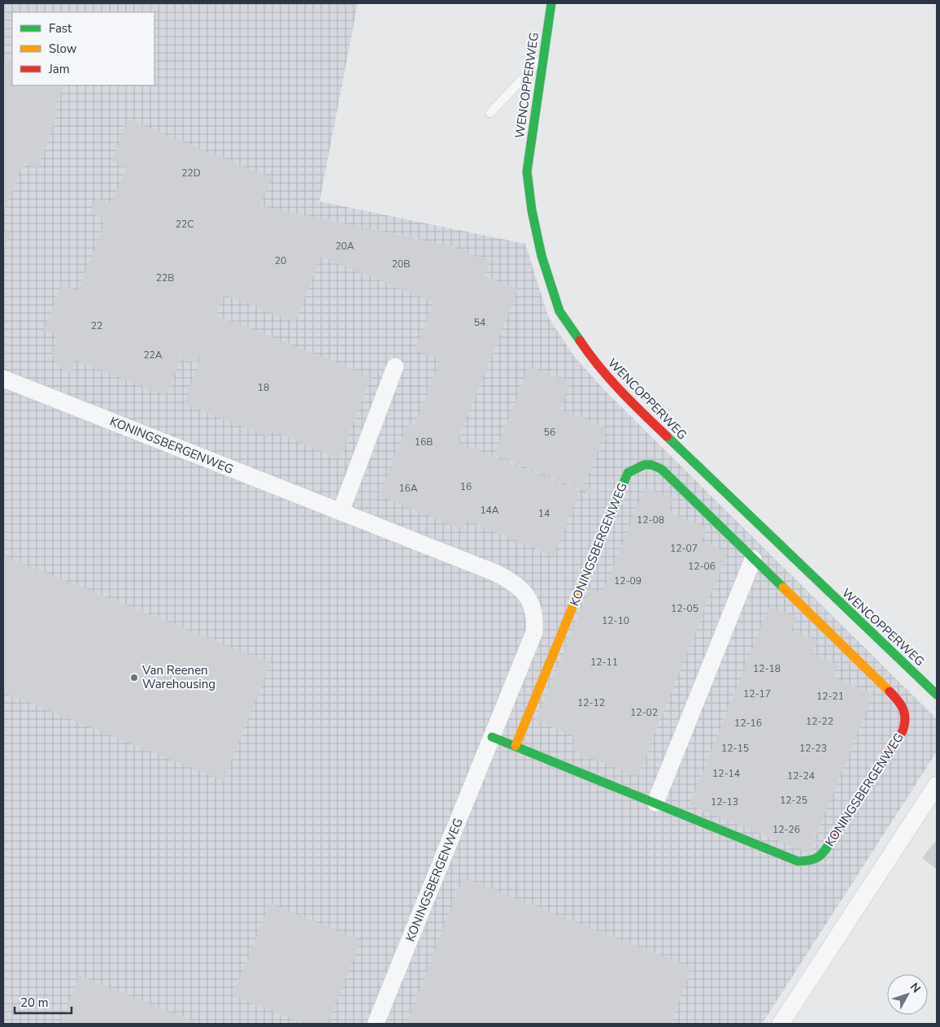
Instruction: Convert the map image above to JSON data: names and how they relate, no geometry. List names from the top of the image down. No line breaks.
{"streets":{"street":["WENCOPPERWEG","KONINGSBERGENWEG"]},"places":["Van Reenen Warehousing"],"house_numbers":["22D","22C","20A","20","20B","22B","54","22","22A","18","56","16B","16","16A","14A","14","12-08","12-07","12-06","12-09","12-05","12-10","12-11","12-18","12-17","12-21","12-12","12-02","12-22","12-16","12-15","12-23","12-14","12-24","12-25","12-13","12-26"],"legend":["Fast","Slow","Jam"],"scale_bar":"20 m","north":"top right"}
